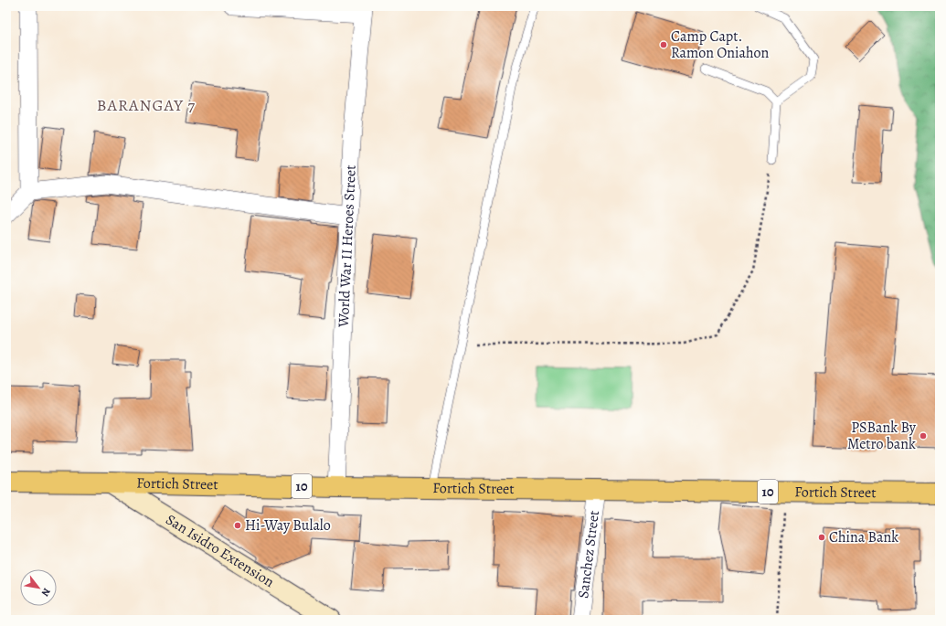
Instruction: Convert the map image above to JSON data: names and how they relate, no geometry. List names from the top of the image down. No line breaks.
{"streets":{"highway":["Fortich Street","10"],"street":["World War II Heroes Street","San Isidro Extension","Sanchez Street"]},"crossings":[["World War II Heroes Street","Fortich Street"],["Fortich Street","San Isidro Extension"],["Fortich Street","Sanchez Street"]],"districts":["BARANGAY 7"],"places":["Camp Capt. Ramon Oniahon","PSBank By Metro bank","Hi-Way Bulalo","China Bank"],"north":"bottom right"}
